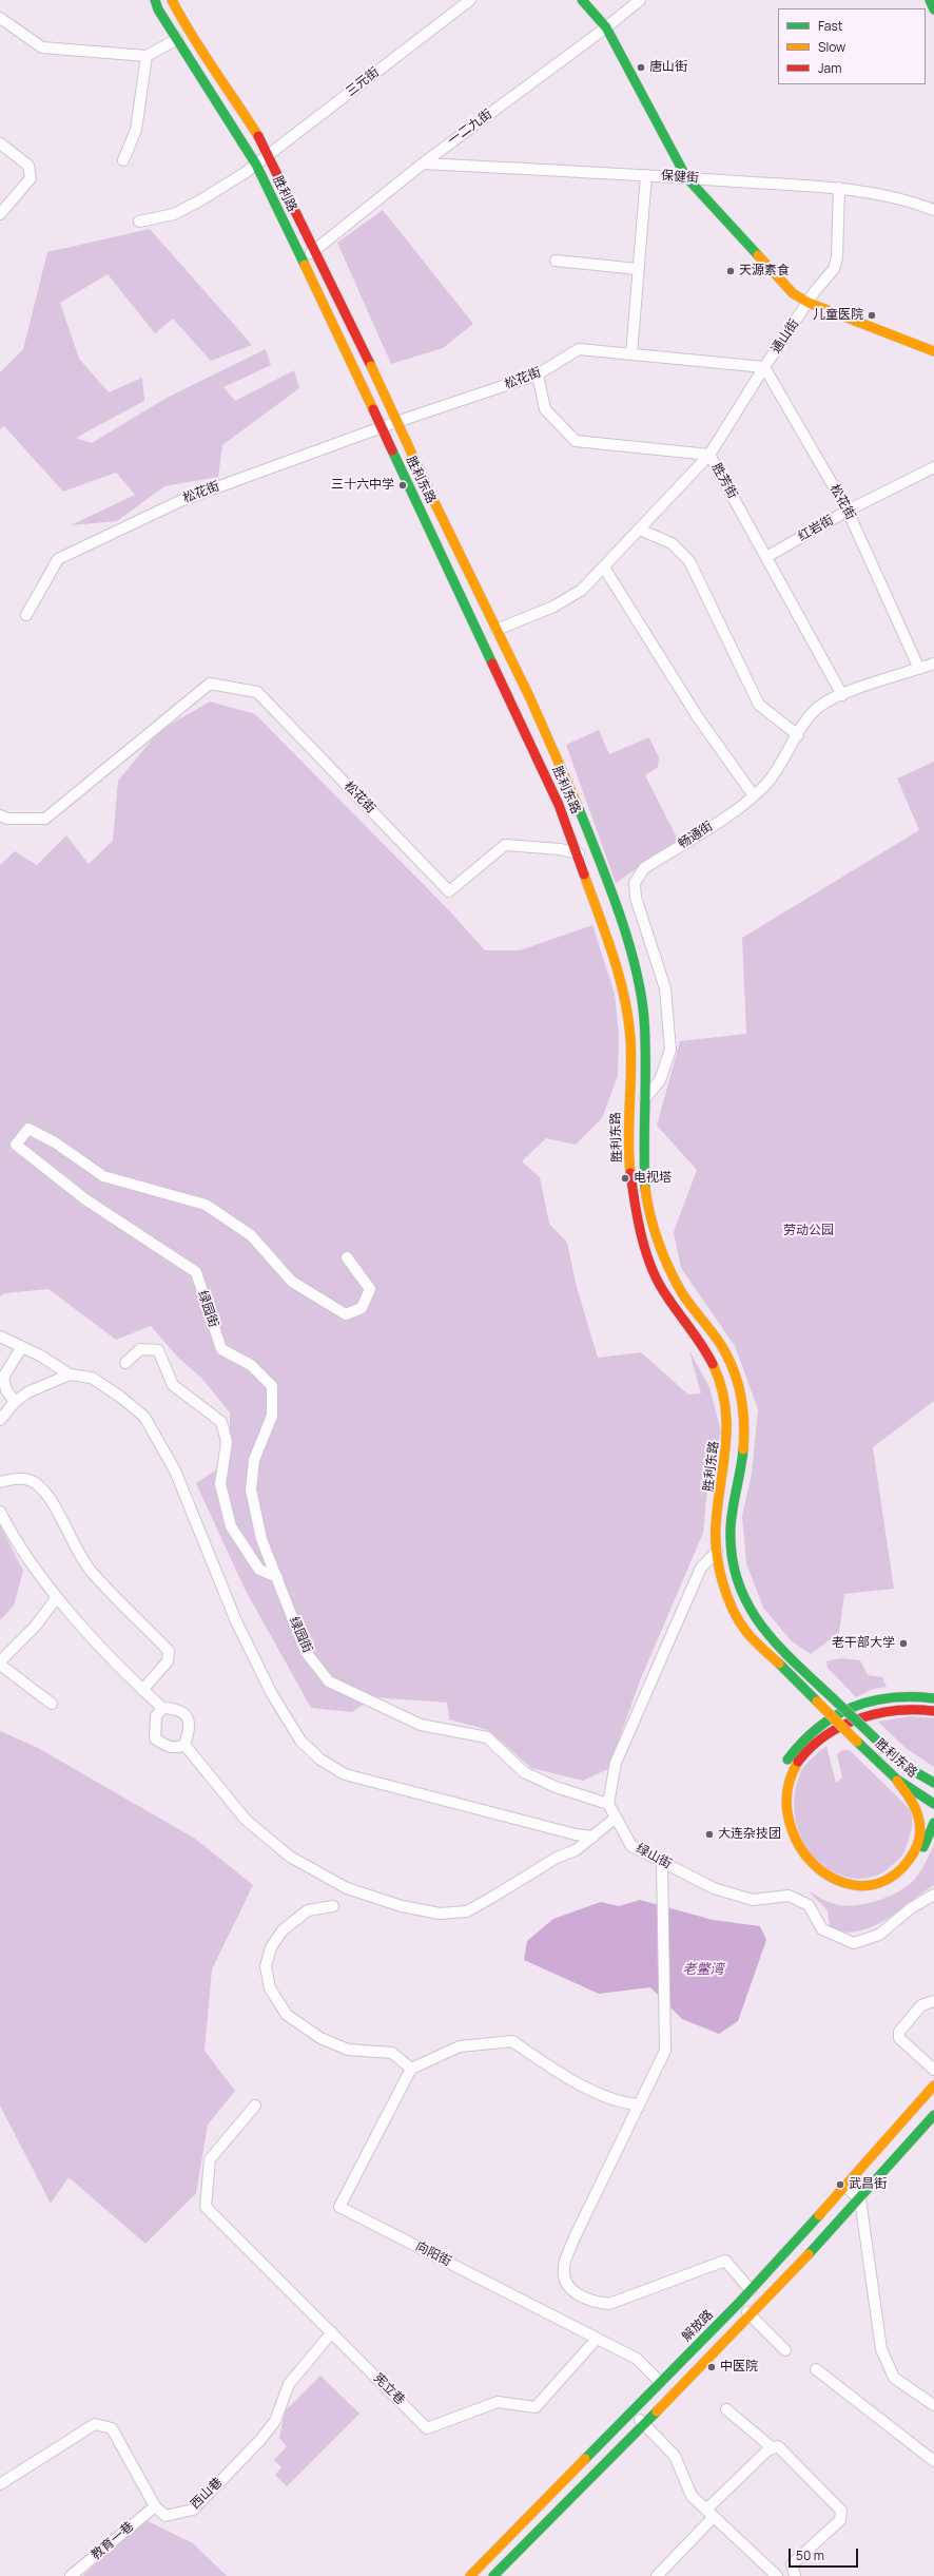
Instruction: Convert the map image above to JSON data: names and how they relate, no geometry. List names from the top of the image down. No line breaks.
{"streets":{"main road":["胜利路","胜利东路","解放路"],"street":["三元街","一二九街","保健街","通山街","松花街","胜芳街","红岩街","畅通街","绿园街","绿山街","向阳街","宪立巷","西山巷","教育一巷"]},"crossings":[["三元街","胜利路"],["一二九街","保健街"],["一二九街","胜利路"],["保健街","通山街"],["胜利路","通山街"],["胜利路","胜利东路"],["胜利路","畅通街"],["通山街","松花街"],["通山街","胜芳街"],["松花街","胜利东路"],["松花街","胜芳街"],["松花街","红岩街"],["松花街","畅通街"],["胜利东路","畅通街"],["胜芳街","红岩街"],["胜芳街","畅通街"],["绿园街","绿山街"],["向阳街","解放路"],["向阳街","宪立巷"],["宪立巷","西山巷"],["西山巷","教育一巷"]],"water":["老鳖湾"],"parks":["劳动公园"],"places":["唐山街","天源素食","儿童医院","三十六中学","电视塔","老干部大学","大连杂技团","武昌街","中医院"],"legend":["Fast","Slow","Jam"],"scale_bar":"50 m"}
